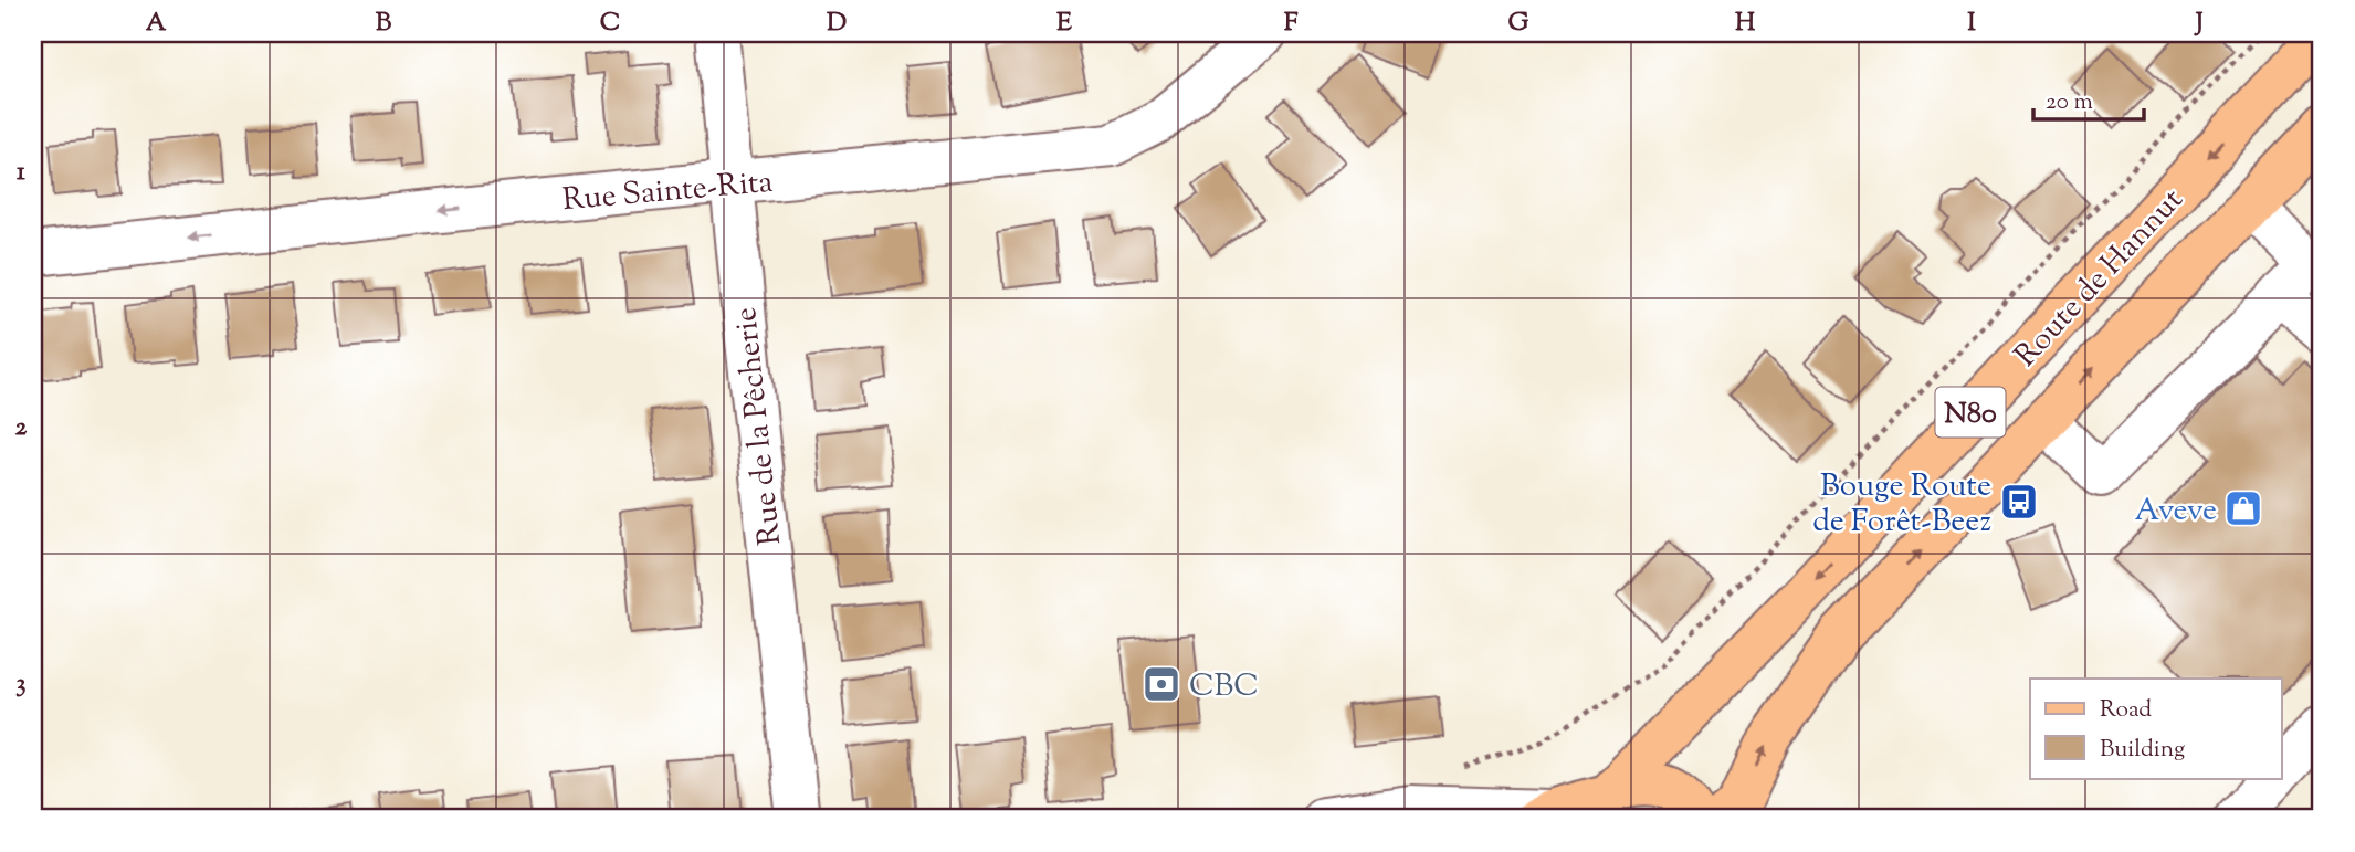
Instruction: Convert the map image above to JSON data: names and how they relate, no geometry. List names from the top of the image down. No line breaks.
{"streets":{"main road":["Route de Hannut","N80"],"street":["Rue Sainte-Rita","Rue de la Pêcherie"]},"crossings":[["Rue Sainte-Rita","Rue de la Pêcherie"]],"one_way":["Rue Sainte-Rita"],"places":{"bus stop":["Bouge Route de Forêt-Beez"],"shop":["Aveve"],"bank":["CBC"]},"legend":["Road","Building"],"scale_bar":"20 m","grid":{"columns":["A","B","C","D","E","F","G","H","I","J"],"rows":["1","2","3"]}}
